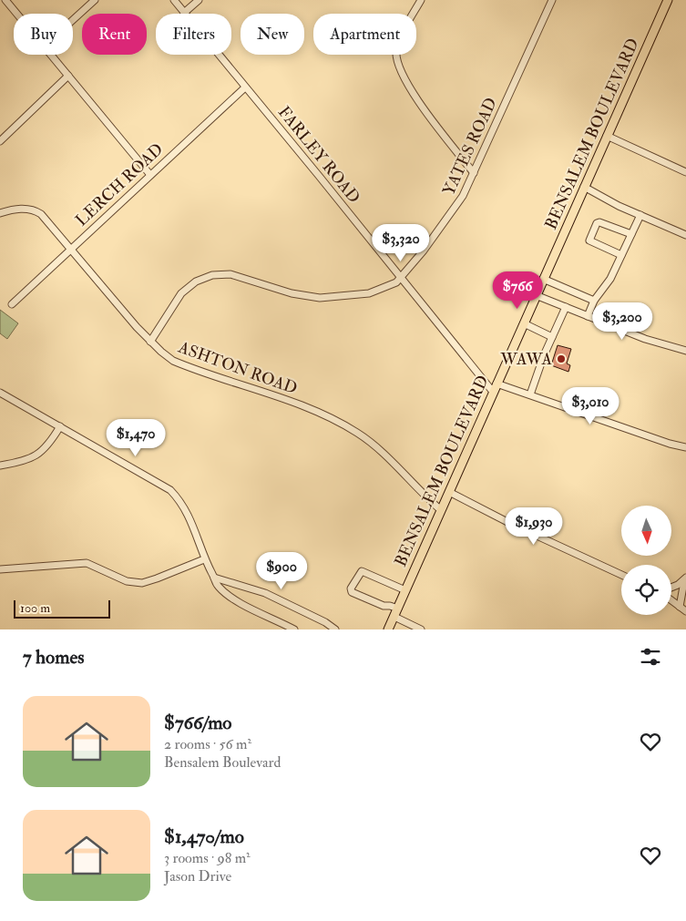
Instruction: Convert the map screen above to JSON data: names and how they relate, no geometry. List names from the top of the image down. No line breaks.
{"streets":{"main road":["BENSALEM BOULEVARD"],"street":["YATES ROAD","FARLEY ROAD","LERCH ROAD","ASHTON ROAD"]},"crossings":[["BENSALEM BOULEVARD","FARLEY ROAD"],["BENSALEM BOULEVARD","ASHTON ROAD"],["YATES ROAD","FARLEY ROAD"],["YATES ROAD","ASHTON ROAD"],["FARLEY ROAD","LERCH ROAD"],["LERCH ROAD","ASHTON ROAD"]],"places":["WAWA"],"scale_bar":"100 m","north":"bottom","page":{"chip":["Buy","Rent","Filters","New","Apartment"],"price":["$3,320","$766","$3,200","$3,010","$1,470","$1,930","$900"],"scale":"100 m","heading":"7 homes","list":[{"name":"$766/mo","note":"2 rooms · 56 m² · Bensalem Boulevard"},{"name":"$1,470/mo","note":"3 rooms · 98 m² · Jason Drive"}]}}
